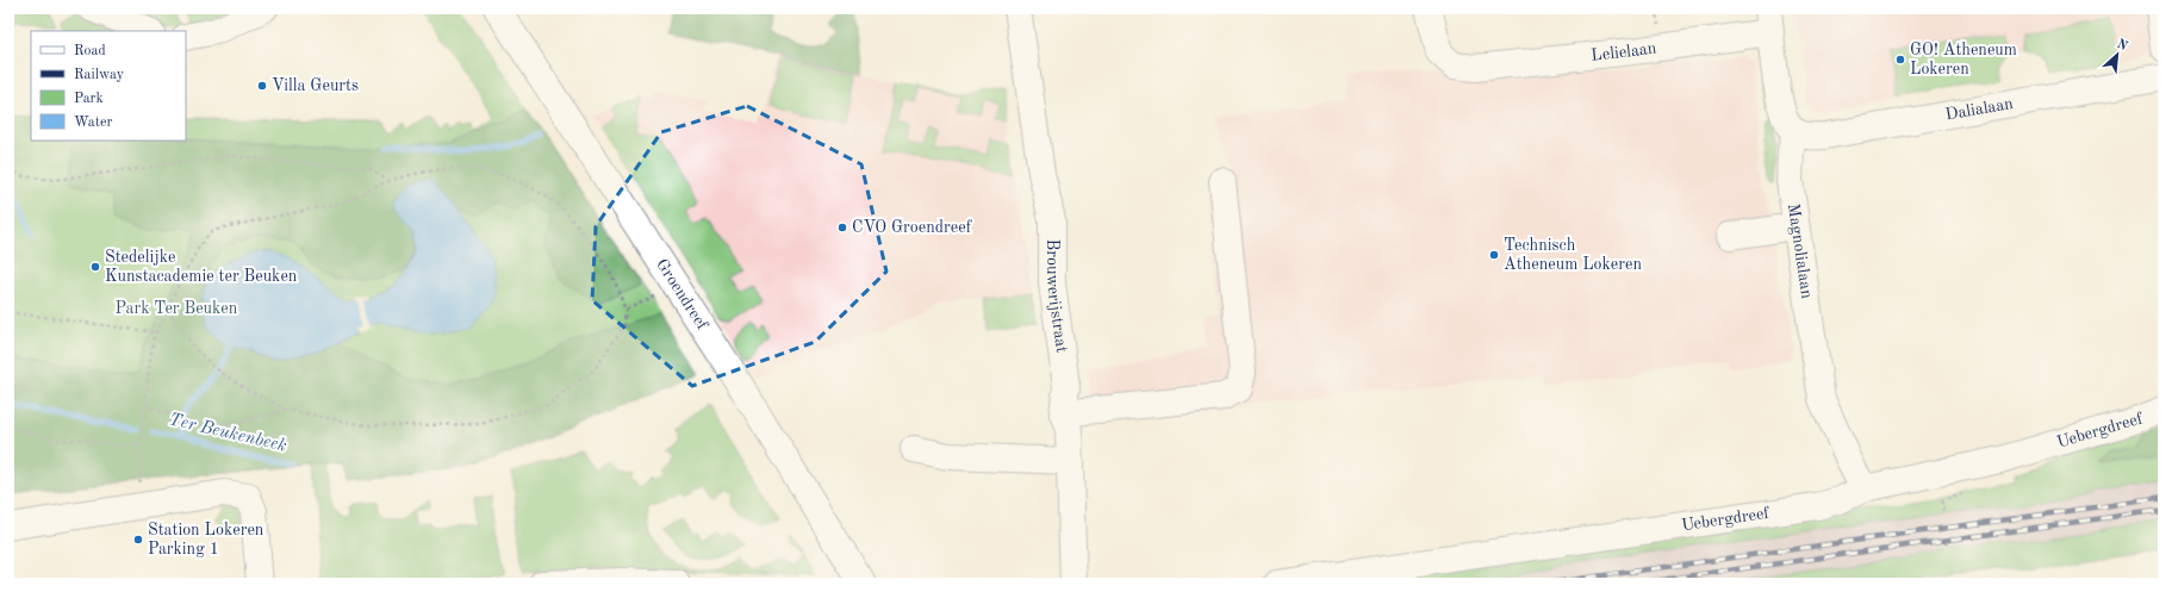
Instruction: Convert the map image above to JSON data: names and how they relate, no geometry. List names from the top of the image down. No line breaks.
{"streets":{"street":["Lelielaan","Dalialaan","Magnolialaan","Groendreef","Brouwerijstraat","Uebergdreef"]},"crossings":[["Dalialaan","Magnolialaan"],["Magnolialaan","Uebergdreef"]],"water":["Ter Beukenbeek"],"parks":["Park Ter Beuken"],"places":["GO! Atheneum Lokeren","Villa Geurts","CVO Groendreef","Technisch Atheneum Lokeren","Stedelijke Kunstacademie ter Beuken","Station Lokeren Parking 1"],"legend":["Road","Railway","Park","Water"],"north":"top right"}
